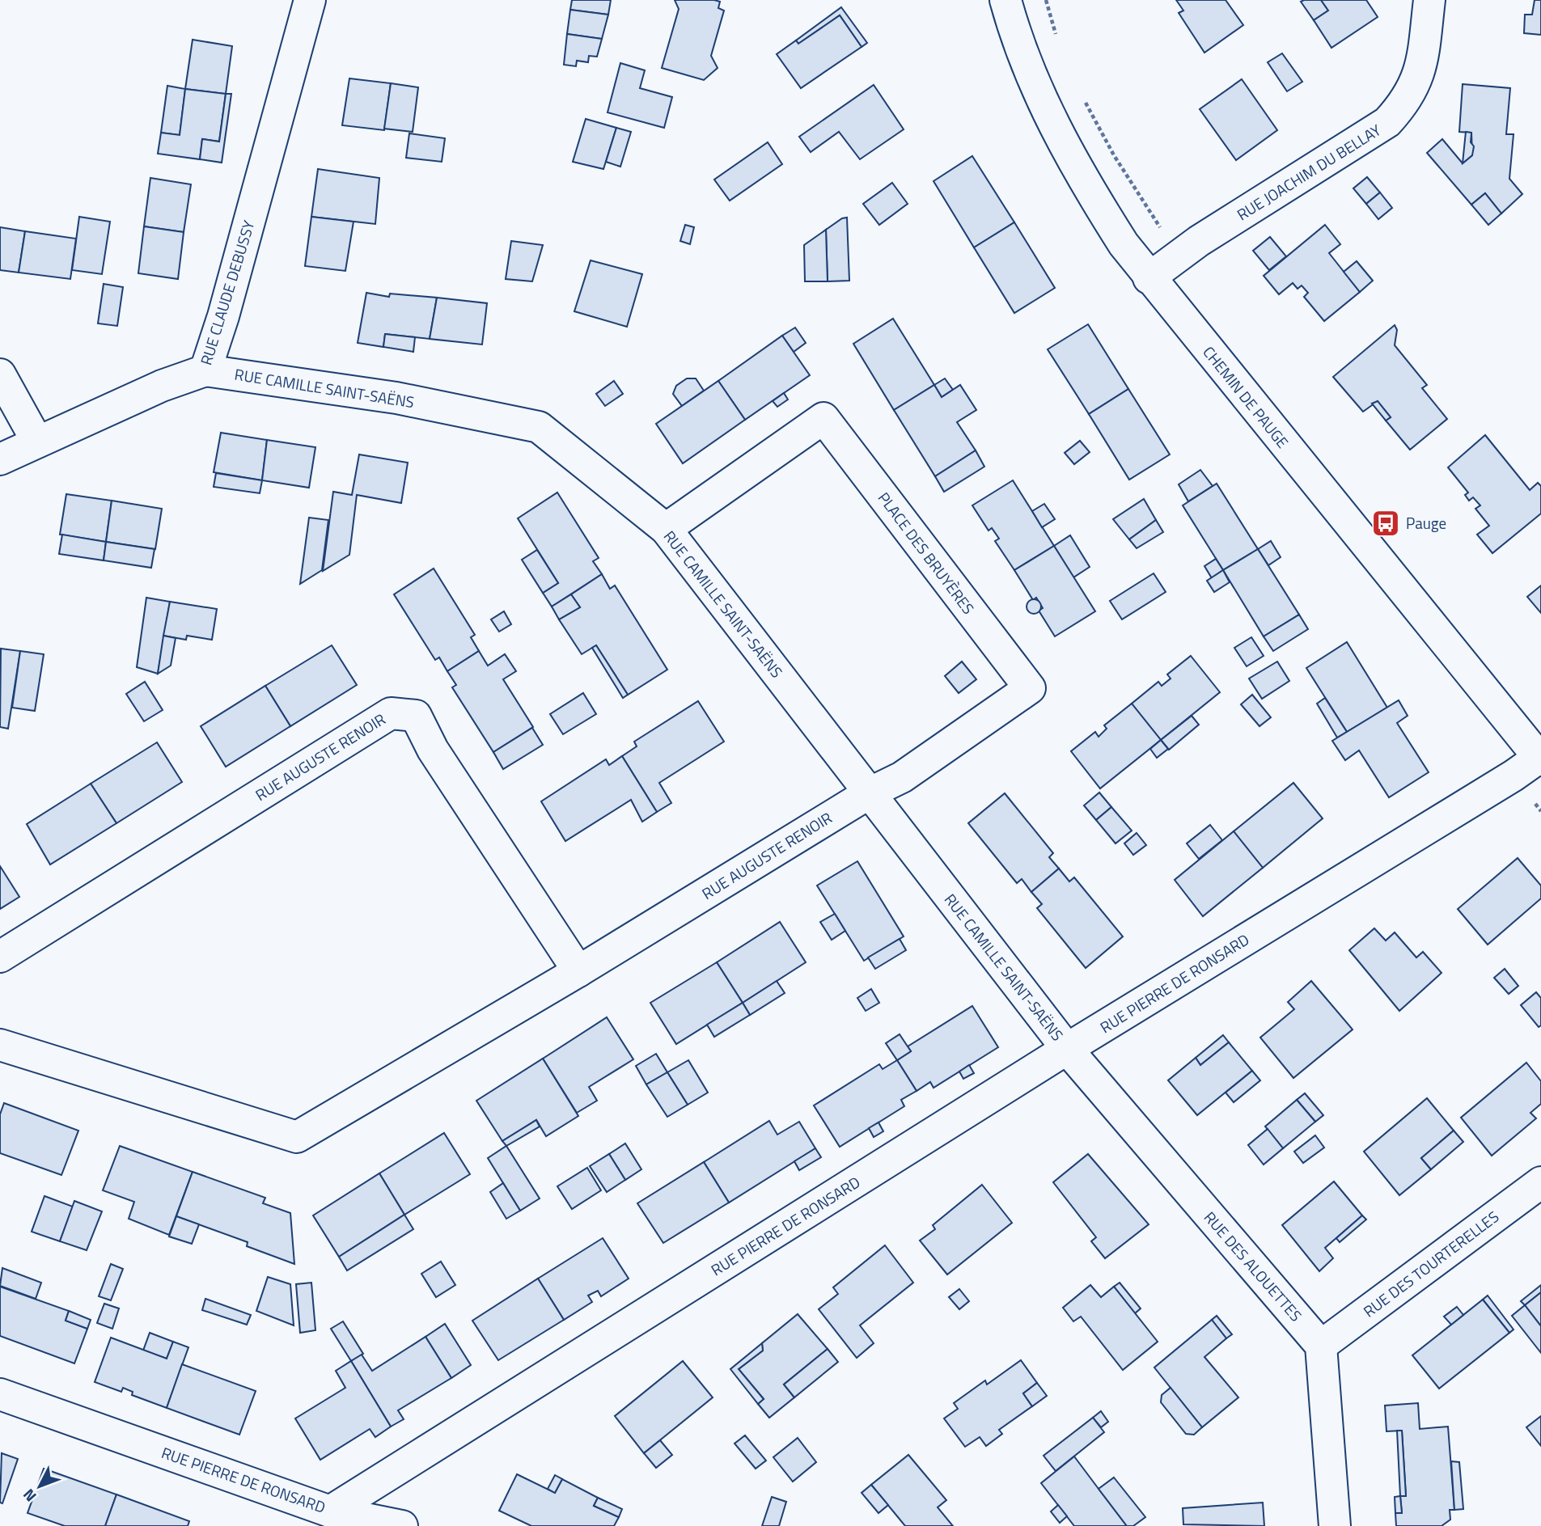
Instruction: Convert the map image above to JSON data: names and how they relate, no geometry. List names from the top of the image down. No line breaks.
{"streets":{"street":["RUE JOACHIM DU BELLAY","RUE CLAUDE DEBUSSY","RUE CAMILLE SAINT-SAËNS","CHEMIN DE PAUGE","PLACE DES BRUYÈRES","RUE AUGUSTE RENOIR","RUE PIERRE DE RONSARD","RUE DES TOURTERELLES","RUE DES ALOUETTES"]},"crossings":[["RUE JOACHIM DU BELLAY","CHEMIN DE PAUGE"],["RUE CLAUDE DEBUSSY","RUE CAMILLE SAINT-SAËNS"],["RUE CAMILLE SAINT-SAËNS","PLACE DES BRUYÈRES"],["RUE CAMILLE SAINT-SAËNS","RUE AUGUSTE RENOIR"],["RUE CAMILLE SAINT-SAËNS","RUE PIERRE DE RONSARD"],["RUE CAMILLE SAINT-SAËNS","RUE DES ALOUETTES"],["CHEMIN DE PAUGE","RUE PIERRE DE RONSARD"],["PLACE DES BRUYÈRES","RUE AUGUSTE RENOIR"],["RUE PIERRE DE RONSARD","RUE DES ALOUETTES"],["RUE DES TOURTERELLES","RUE DES ALOUETTES"]],"places":{"bus stop":["Pauge"]},"north":"bottom left"}
